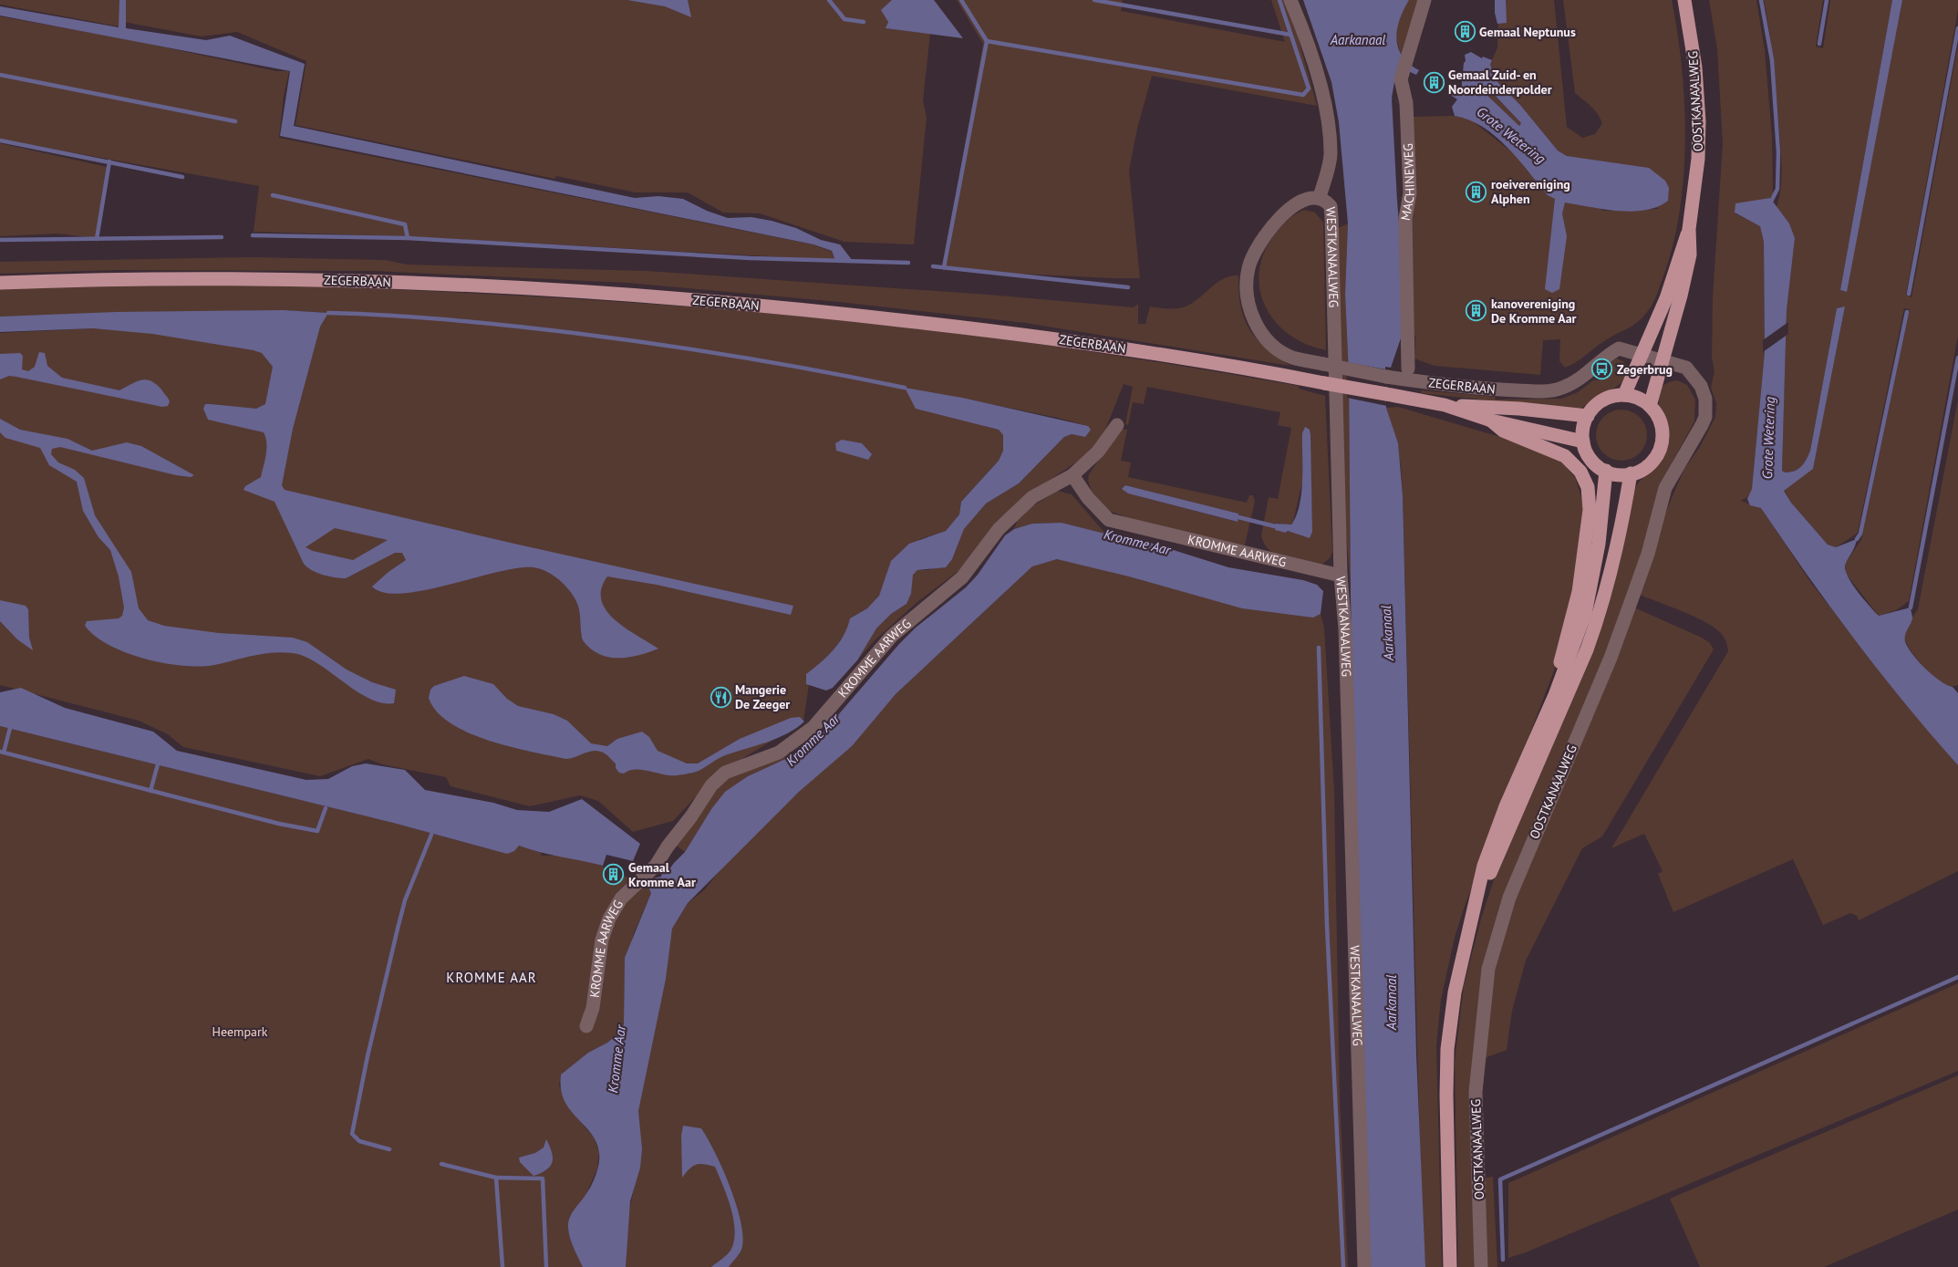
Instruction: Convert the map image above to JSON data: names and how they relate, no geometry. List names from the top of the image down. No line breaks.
{"streets":{"main road":["OOSTKANAALWEG","ZEGERBAAN"],"street":["MACHINEWEG","WESTKANAALWEG","KROMME AARWEG"]},"crossings":[["OOSTKANAALWEG","ZEGERBAAN"],["WESTKANAALWEG","ZEGERBAAN"],["WESTKANAALWEG","KROMME AARWEG"]],"districts":["KROMME AAR"],"water":["Aarkanaal","Grote Wetering","Kromme Aar"],"parks":["Heempark"],"places":{"building":["Gemaal Neptunus","Gemaal Zuid- en Noordeinderpolder","roeivereniging Alphen","kanovereniging De Kromme Aar","Gemaal Kromme Aar"],"bus stop":["Zegerbrug"],"restaurant":["Mangerie De Zeeger"]}}
